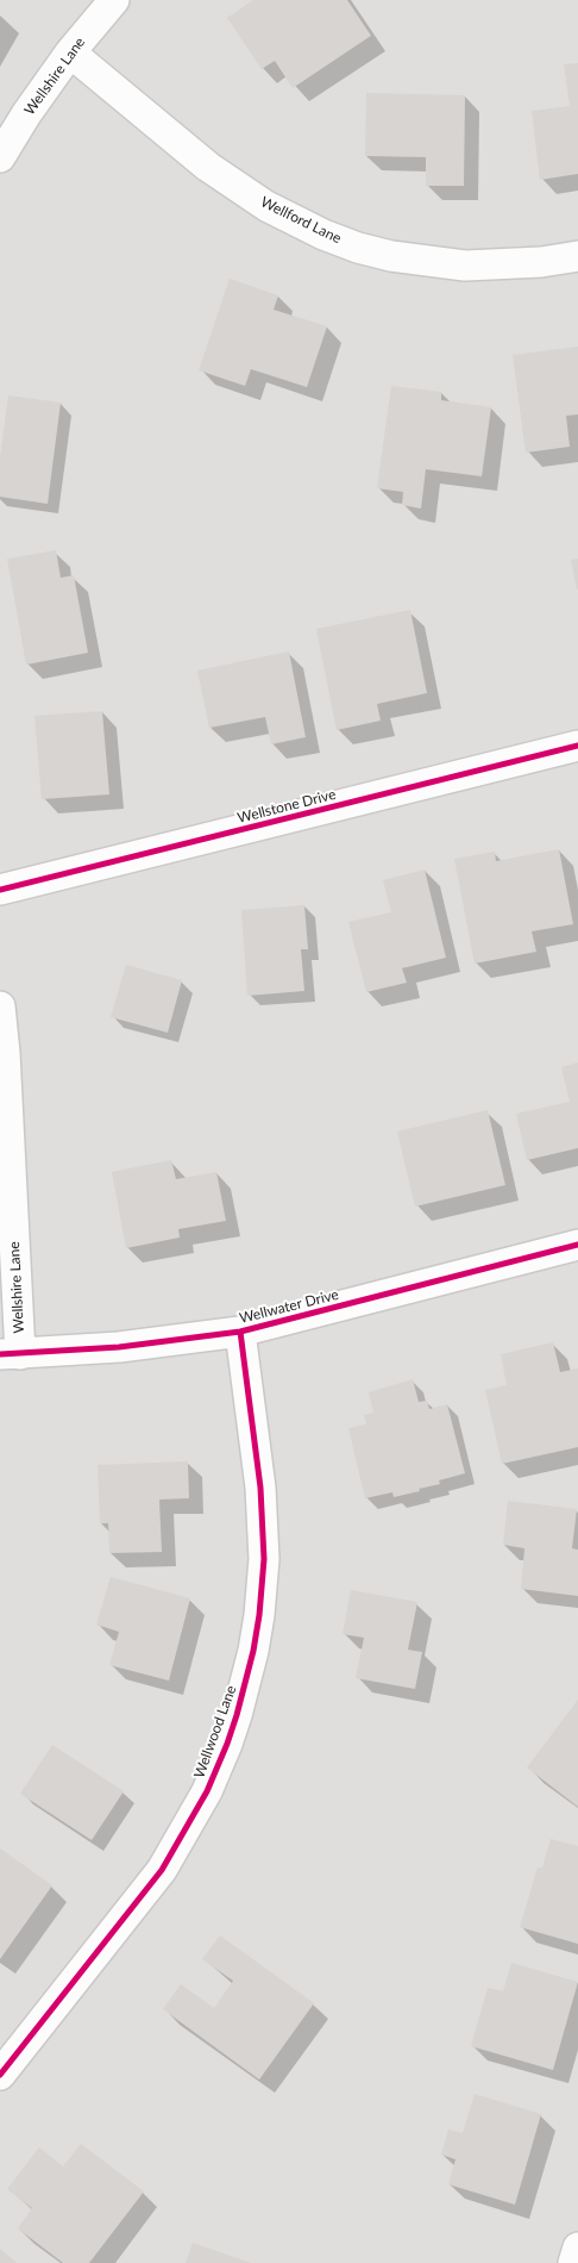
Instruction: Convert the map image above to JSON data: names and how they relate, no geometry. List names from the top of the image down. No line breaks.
{"streets":{"street":["Wellshire Lane","Wellford Lane","Wellstone Drive","Wellwater Drive","Wellwood Lane"]},"crossings":[["Wellshire Lane","Wellford Lane"],["Wellshire Lane","Wellwater Drive"],["Wellwater Drive","Wellwood Lane"]]}
